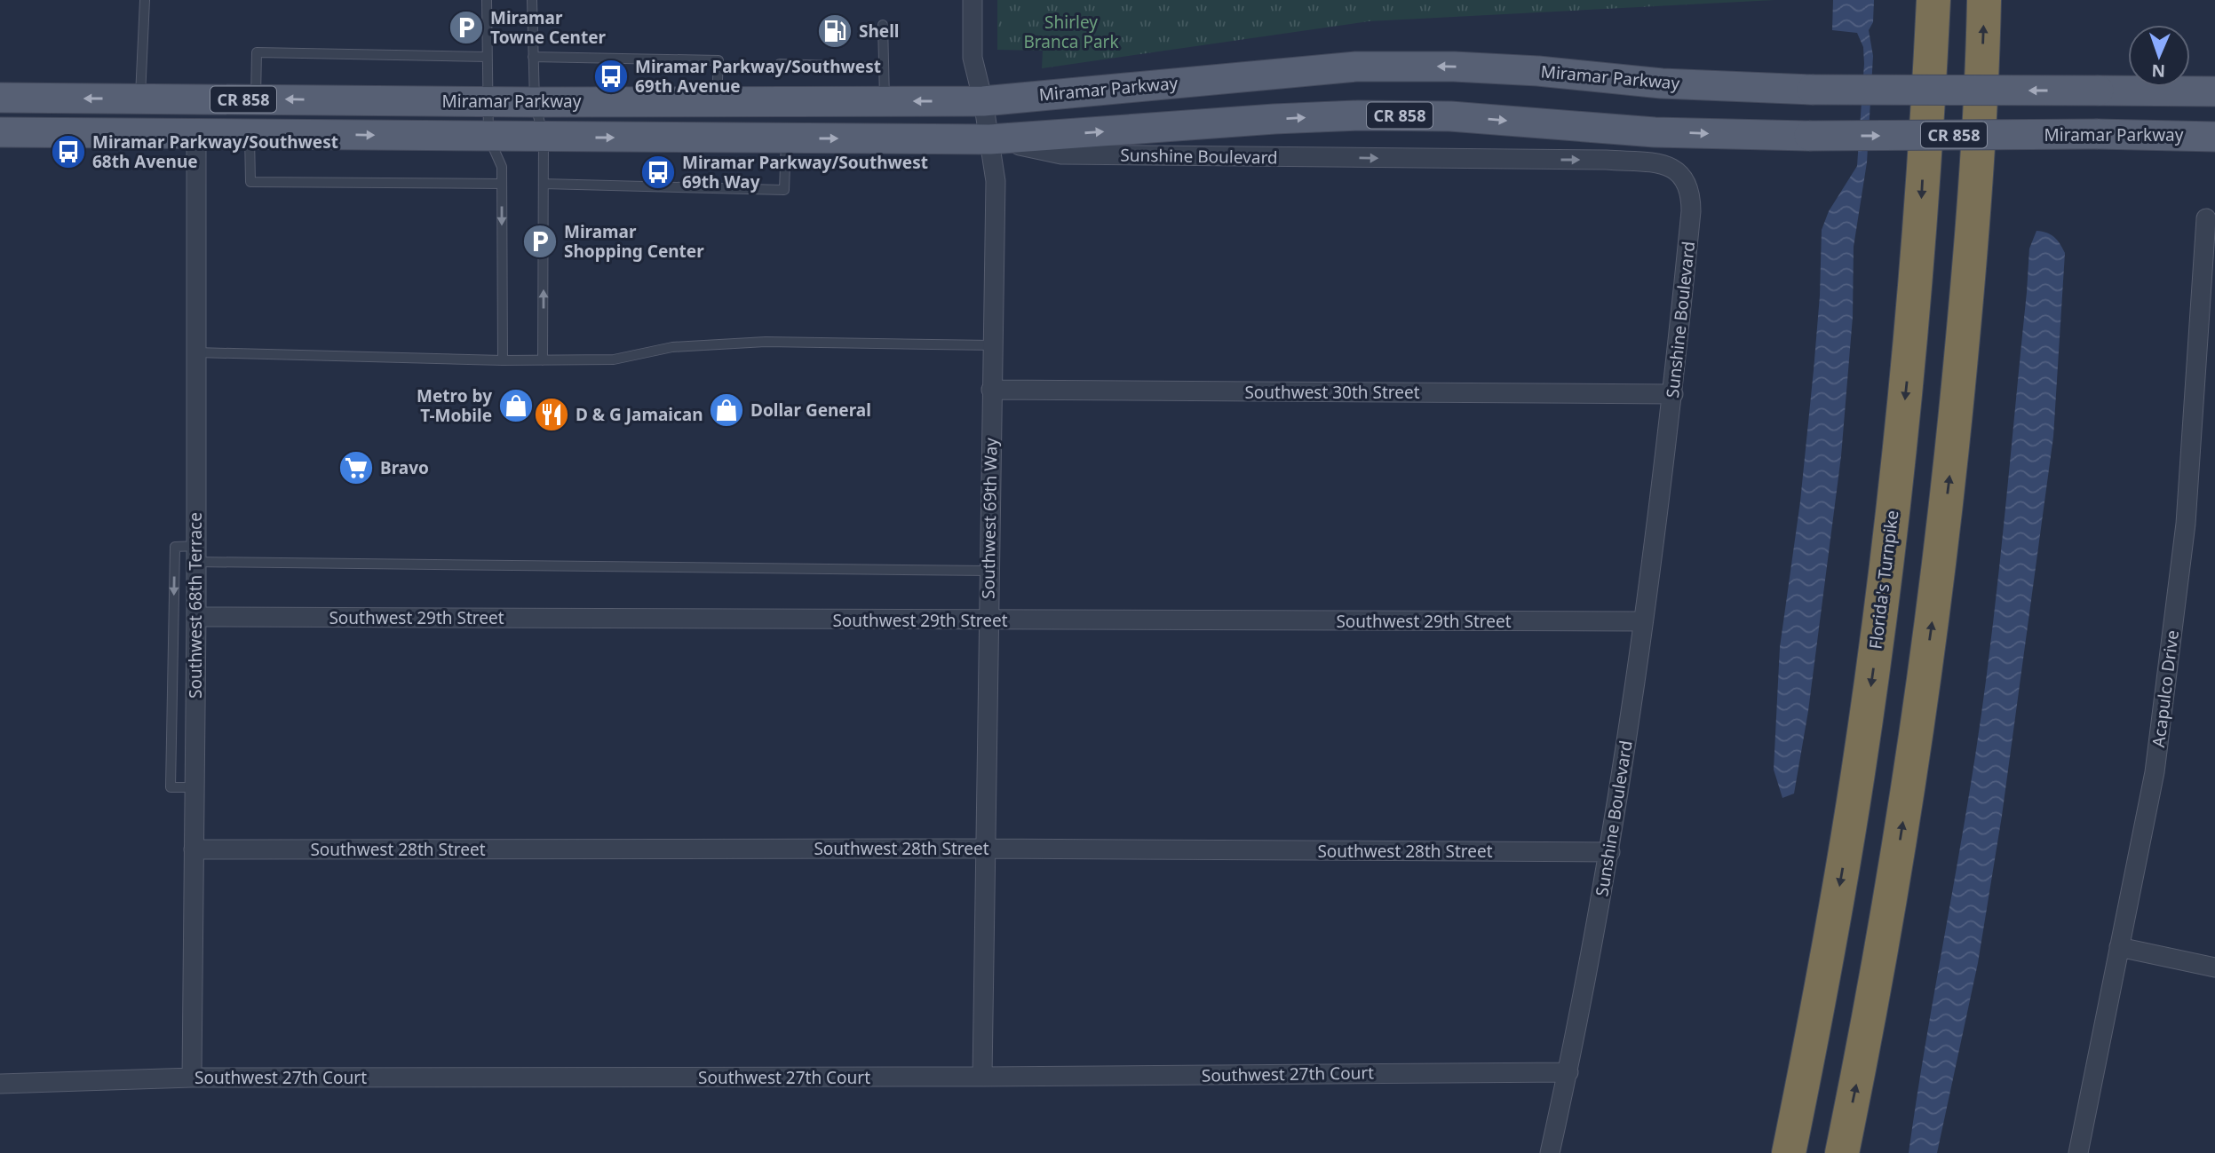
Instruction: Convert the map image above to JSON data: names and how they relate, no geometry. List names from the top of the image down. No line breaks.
{"streets":{"highway":["Florida's Turnpike"],"main road":["Miramar Parkway","CR 858"],"street":["Sunshine Boulevard","Southwest 30th Street","Southwest 69th Way","Southwest 68th Terrace","Southwest 29th Street","Acapulco Drive","Southwest 28th Street","Southwest 27th Court"]},"crossings":[["Miramar Parkway","Sunshine Boulevard"],["Miramar Parkway","Southwest 69th Way"],["Miramar Parkway","Southwest 68th Terrace"],["Sunshine Boulevard","Southwest 30th Street"],["Sunshine Boulevard","Southwest 69th Way"],["Sunshine Boulevard","Southwest 29th Street"],["Sunshine Boulevard","Southwest 28th Street"],["Sunshine Boulevard","Southwest 27th Court"],["Southwest 30th Street","Southwest 69th Way"],["Southwest 69th Way","Southwest 29th Street"],["Southwest 69th Way","Southwest 28th Street"],["Southwest 69th Way","Southwest 27th Court"],["Southwest 68th Terrace","Southwest 29th Street"],["Southwest 68th Terrace","Southwest 28th Street"],["Southwest 68th Terrace","Southwest 27th Court"]],"parks":["Shirley Branca Park"],"places":{"parking":["Miramar Towne Center","Miramar Shopping Center"],"fuel station":["Shell"],"bus stop":["Miramar Parkway/Southwest 69th Avenue","Miramar Parkway/Southwest 68th Avenue","Miramar Parkway/Southwest 69th Way"],"shop":["Metro by T-Mobile","Dollar General"],"restaurant":["D & G Jamaican"],"supermarket":["Bravo"]},"north":"bottom"}
